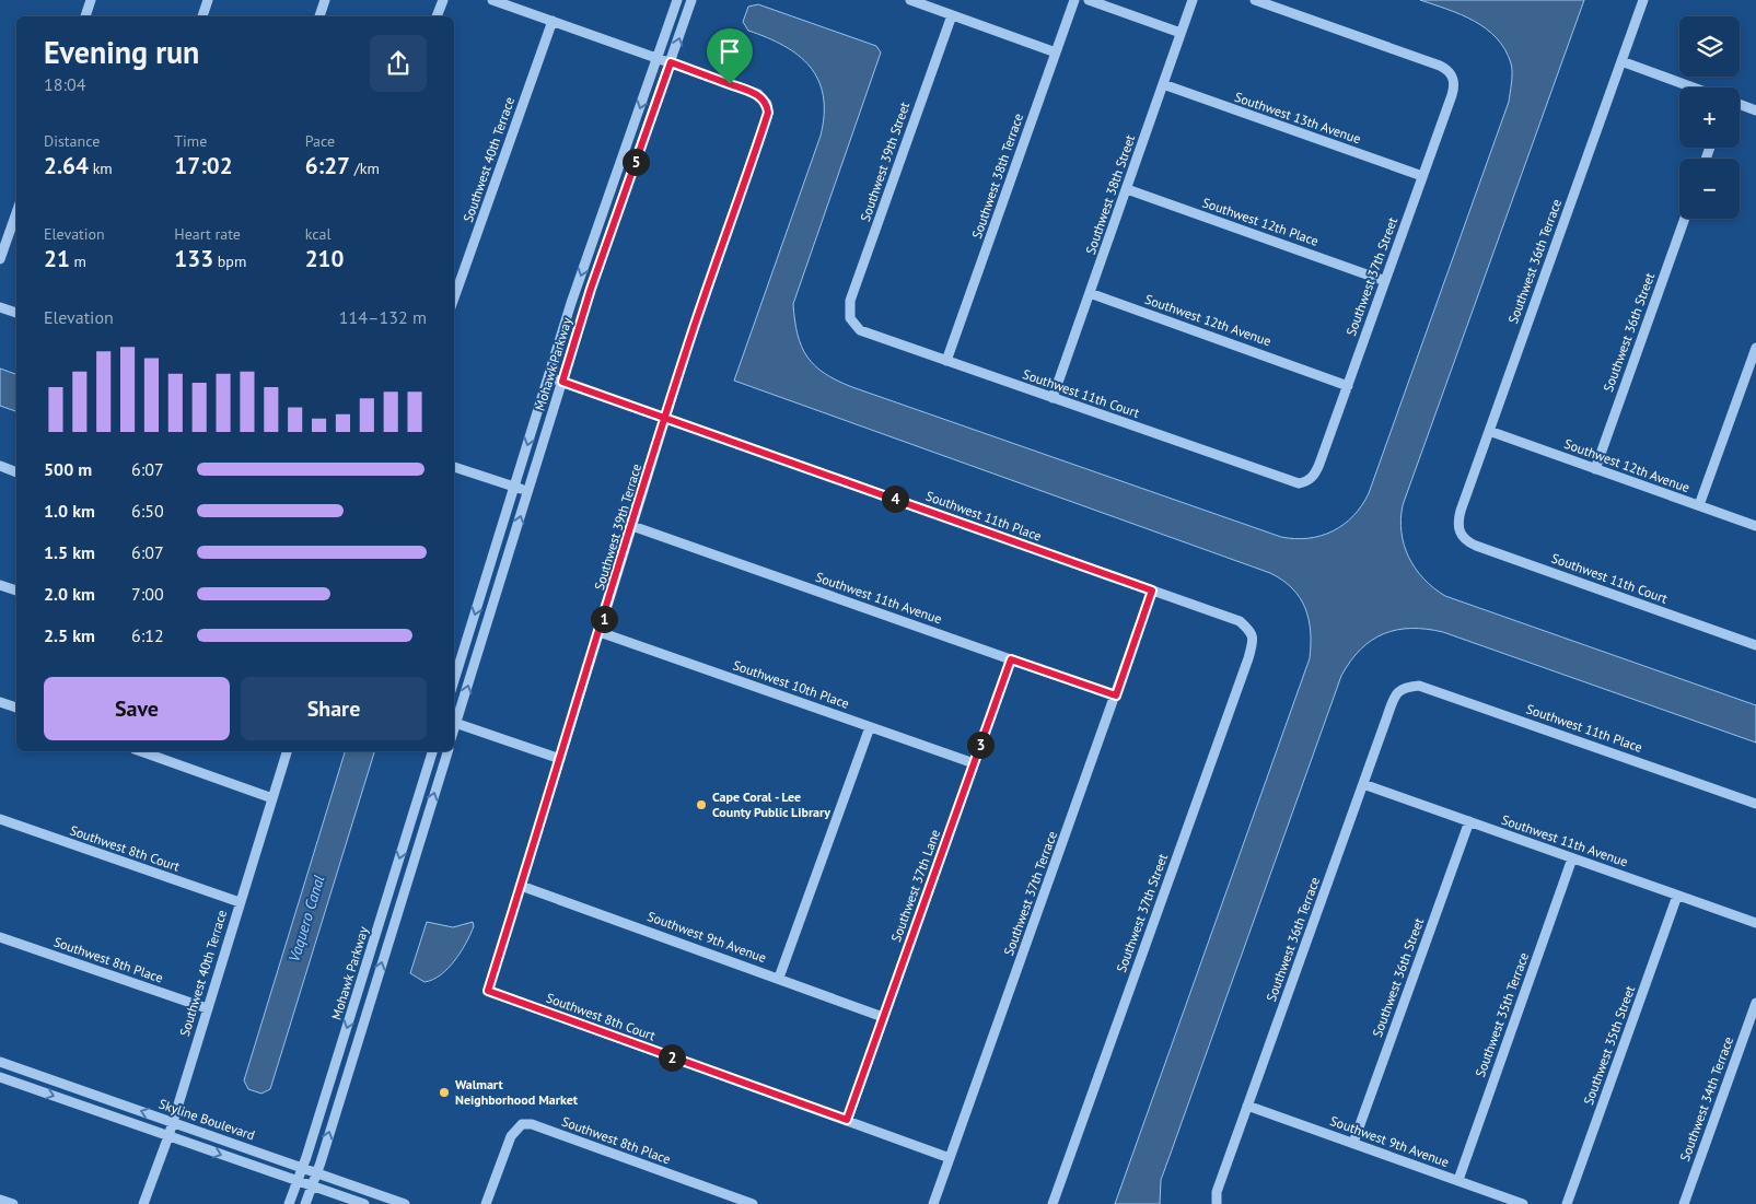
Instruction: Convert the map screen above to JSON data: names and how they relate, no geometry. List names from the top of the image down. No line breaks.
{"streets":{"street":["Southwest 13th Avenue","Southwest 40th Terrace","Southwest 39th Street","Southwest 38th Terrace","Southwest 38th Street","Southwest 12th Place","Southwest 36th Terrace","Southwest 37th Street","Southwest 12th Avenue","Southwest 36th Street","Mohawk Parkway","Southwest 11th Court","Southwest 11th Place","Southwest 39th Terrace","Southwest 11th Avenue","Southwest 10th Place","Southwest 8th Court","Southwest 37th Lane","Southwest 37th Terrace","Southwest 9th Avenue","Southwest 8th Place","Southwest 35th Terrace","Southwest 35th Street","Southwest 34th Terrace","Skyline Boulevard"]},"crossings":[["Southwest 13th Avenue","Southwest 38th Street"],["Southwest 13th Avenue","Southwest 37th Street"],["Southwest 40th Terrace","Southwest 8th Court"],["Southwest 40th Terrace","Southwest 8th Place"],["Southwest 40th Terrace","Skyline Boulevard"],["Southwest 39th Street","Southwest 11th Court"],["Southwest 38th Terrace","Southwest 11th Court"],["Southwest 38th Street","Southwest 12th Place"],["Southwest 38th Street","Southwest 12th Avenue"],["Southwest 38th Street","Southwest 11th Court"],["Southwest 12th Place","Southwest 37th Street"],["Southwest 36th Terrace","Southwest 12th Avenue"],["Southwest 36th Terrace","Southwest 11th Court"],["Southwest 36th Terrace","Southwest 11th Place"],["Southwest 36th Terrace","Southwest 11th Avenue"],["Southwest 36th Terrace","Southwest 9th Avenue"],["Southwest 37th Street","Southwest 12th Avenue"],["Southwest 37th Street","Southwest 11th Court"],["Southwest 37th Street","Southwest 11th Place"],["Southwest 12th Avenue","Southwest 36th Street"],["Southwest 36th Street","Southwest 11th Avenue"],["Southwest 36th Street","Southwest 9th Avenue"],["Mohawk Parkway","Southwest 11th Place"],["Mohawk Parkway","Southwest 39th Terrace"],["Mohawk Parkway","Skyline Boulevard"],["Southwest 11th Place","Southwest 39th Terrace"],["Southwest 11th Place","Southwest 37th Terrace"],["Southwest 39th Terrace","Southwest 11th Avenue"],["Southwest 39th Terrace","Southwest 10th Place"],["Southwest 39th Terrace","Southwest 8th Court"],["Southwest 39th Terrace","Southwest 9th Avenue"],["Southwest 11th Avenue","Southwest 37th Lane"],["Southwest 11th Avenue","Southwest 37th Terrace"],["Southwest 11th Avenue","Southwest 35th Terrace"],["Southwest 11th Avenue","Southwest 35th Street"],["Southwest 10th Place","Southwest 37th Lane"],["Southwest 8th Court","Southwest 37th Lane"],["Southwest 8th Court","Southwest 37th Terrace"],["Southwest 37th Lane","Southwest 9th Avenue"],["Southwest 9th Avenue","Southwest 35th Terrace"]],"water":["Vaquero Canal"],"places":["Cape Coral - Lee County Public Library","Walmart Neighborhood Market"],"page":{"map_buttons":["+","−"],"heading":["Evening run","18:04"],"stats":[["Distance","2.64 km"],["Time","17:02"],["Pace","6:27 /km"],["Elevation","21 m"],["Heart rate","133 bpm"],["kcal","210"]],"pins":["5","4","1","3","2"],"chart":["Elevation","114–132 m"],"list":[{"name":"500 m","note":"6:07"},{"name":"1.0 km","note":"6:50"},{"name":"1.5 km","note":"6:07"},{"name":"2.0 km","note":"7:00"},{"name":"2.5 km","note":"6:12"}],"buttons":["Save","Share"]}}
